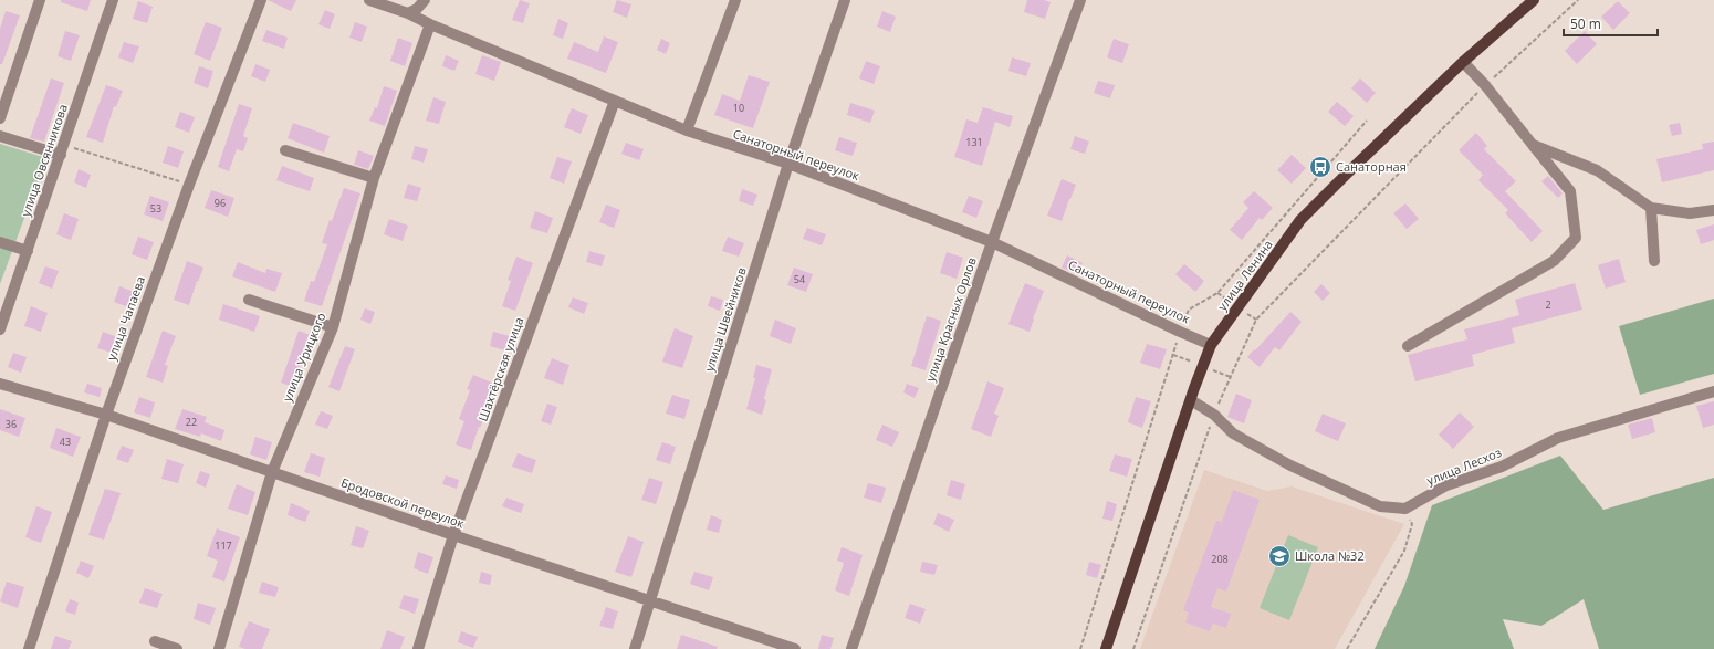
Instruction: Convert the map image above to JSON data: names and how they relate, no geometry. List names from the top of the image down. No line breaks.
{"streets":{"main road":["улица Ленина"],"street":["Санаторный переулок","улица Овсянникова","улица Чапаева","улица Швейников","улица Красных Орлов","улица Урицкого","Шахтёрская улица","улица Лесхоз","Бродовской переулок"]},"crossings":[["Санаторный переулок","улица Ленина"],["Санаторный переулок","улица Швейников"],["Санаторный переулок","улица Красных Орлов"],["Санаторный переулок","улица Урицкого"],["Санаторный переулок","Шахтёрская улица"],["улица Чапаева","Бродовской переулок"],["улица Швейников","Бродовской переулок"],["улица Урицкого","Бродовской переулок"],["Шахтёрская улица","Бродовской переулок"]],"places":{"bus stop":["Санаторная"],"school or university":["Школа №32"]},"house_numbers":["10","131","96","53","54","2","22","36","43","117","208"],"scale_bar":"50 m"}
